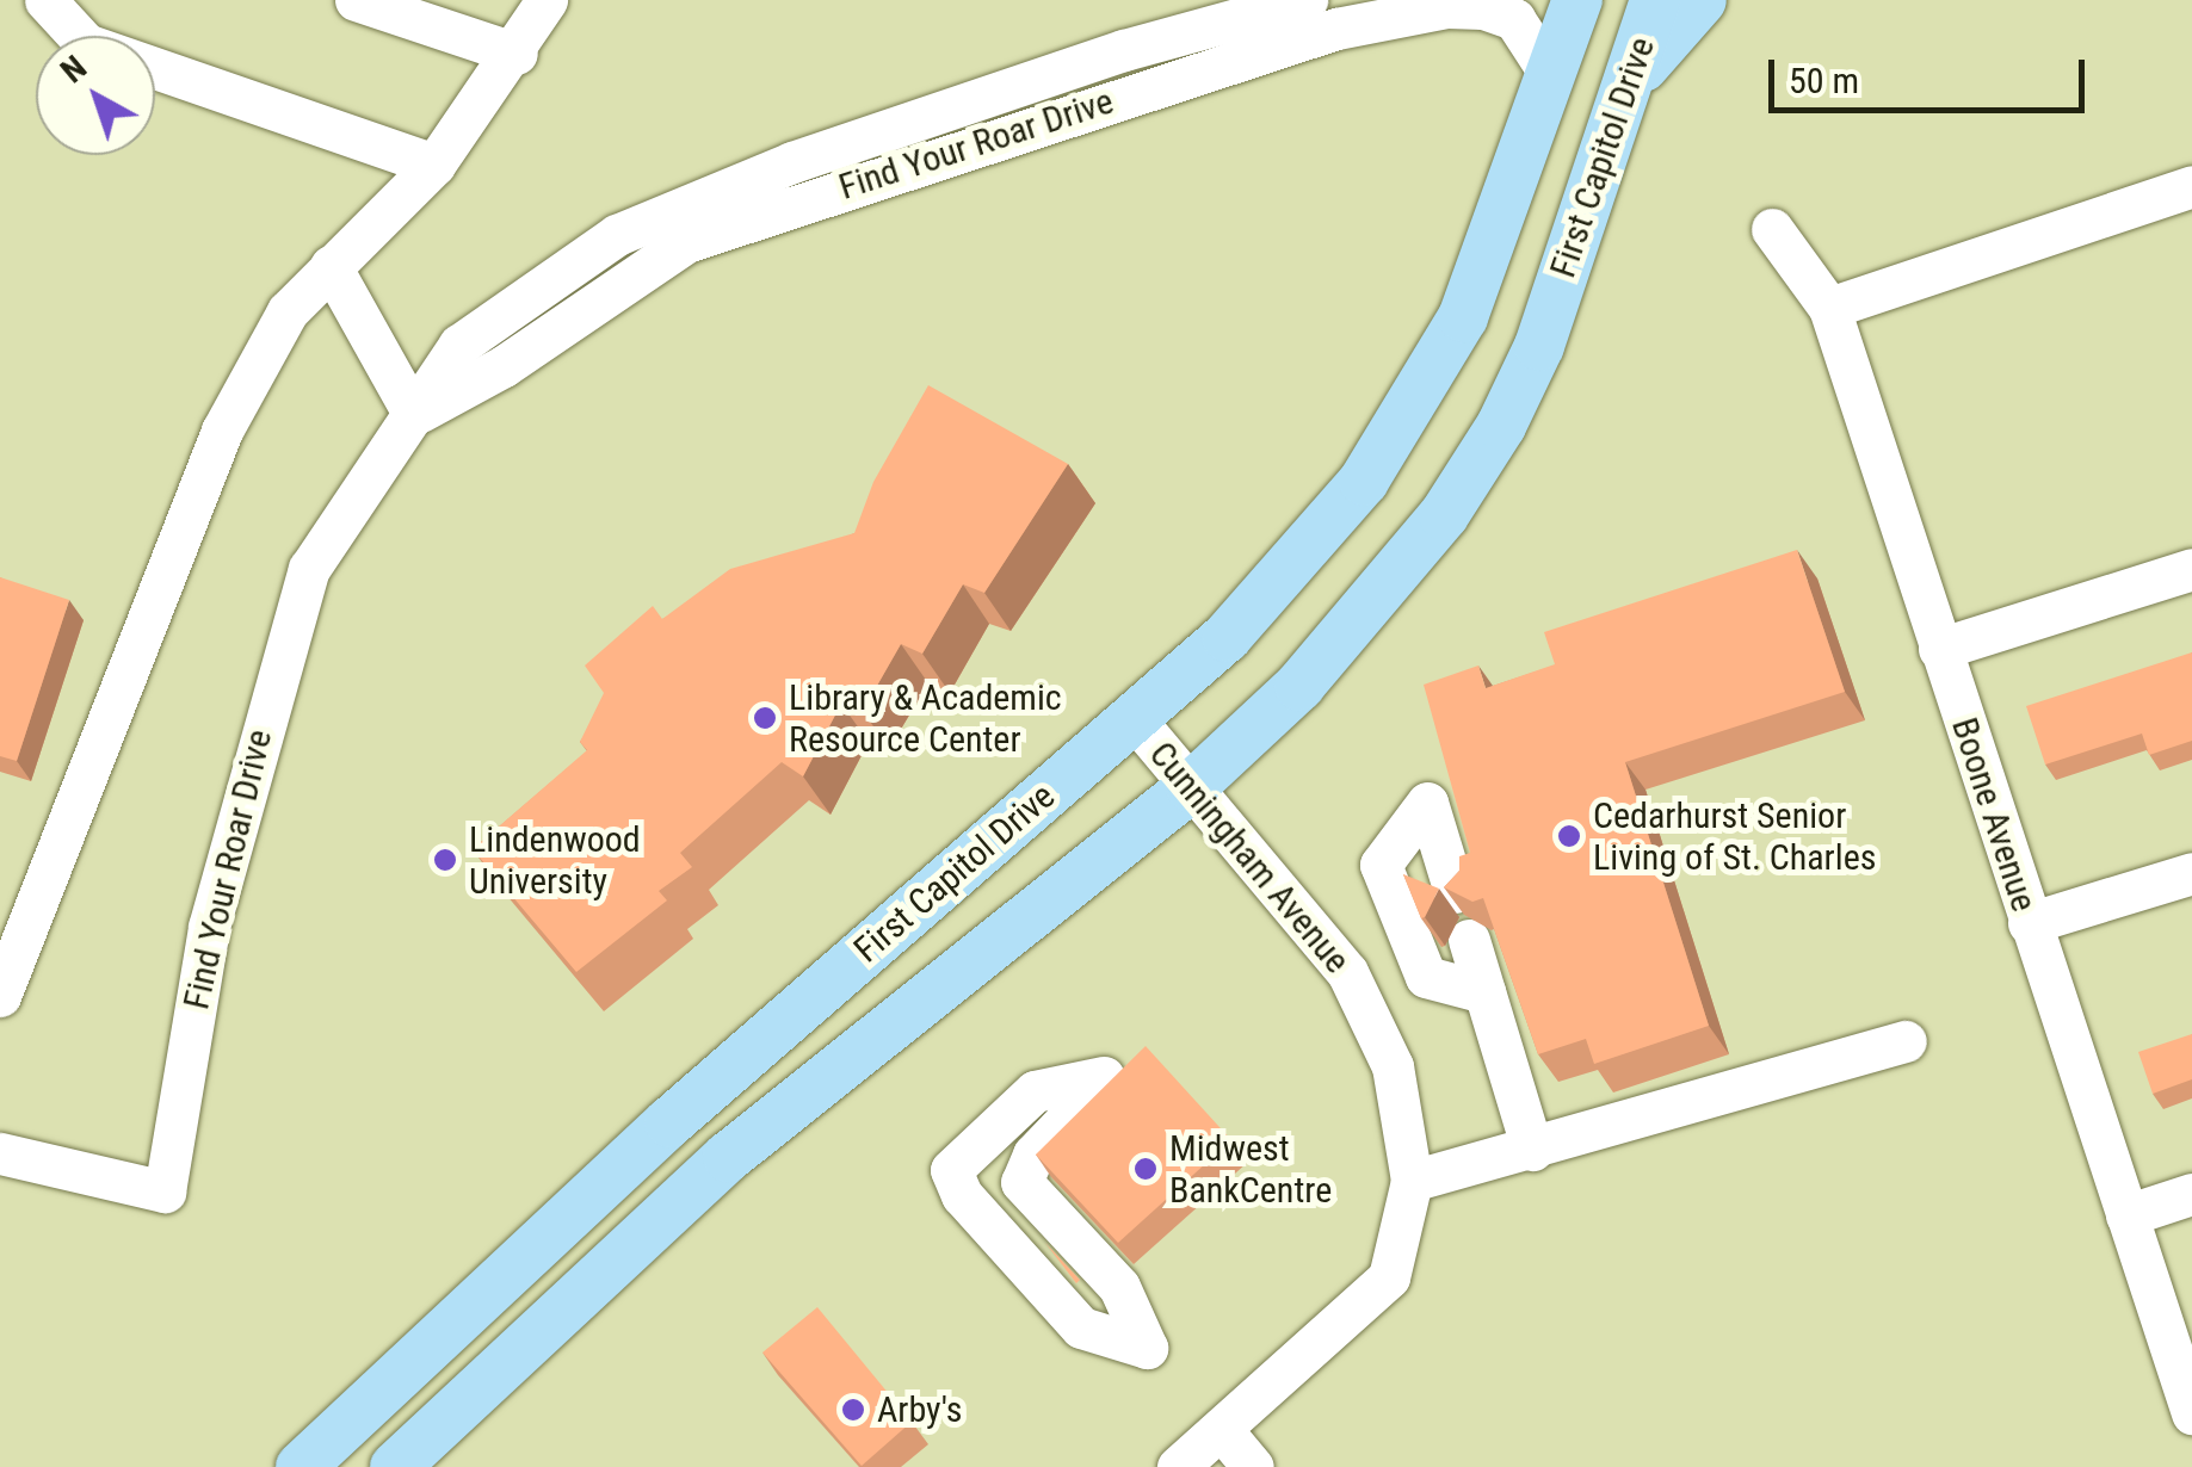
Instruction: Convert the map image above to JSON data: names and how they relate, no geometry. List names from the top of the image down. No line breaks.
{"streets":{"main road":["First Capitol Drive"],"street":["Find Your Roar Drive","Boone Avenue","Cunningham Avenue"]},"crossings":[["Find Your Roar Drive","First Capitol Drive"],["First Capitol Drive","Cunningham Avenue"]],"places":["Library & Academic Resource Center","Cedarhurst Senior Living of St. Charles","Lindenwood University","Midwest BankCentre","Arby's"],"scale_bar":"50 m","north":"top left"}
